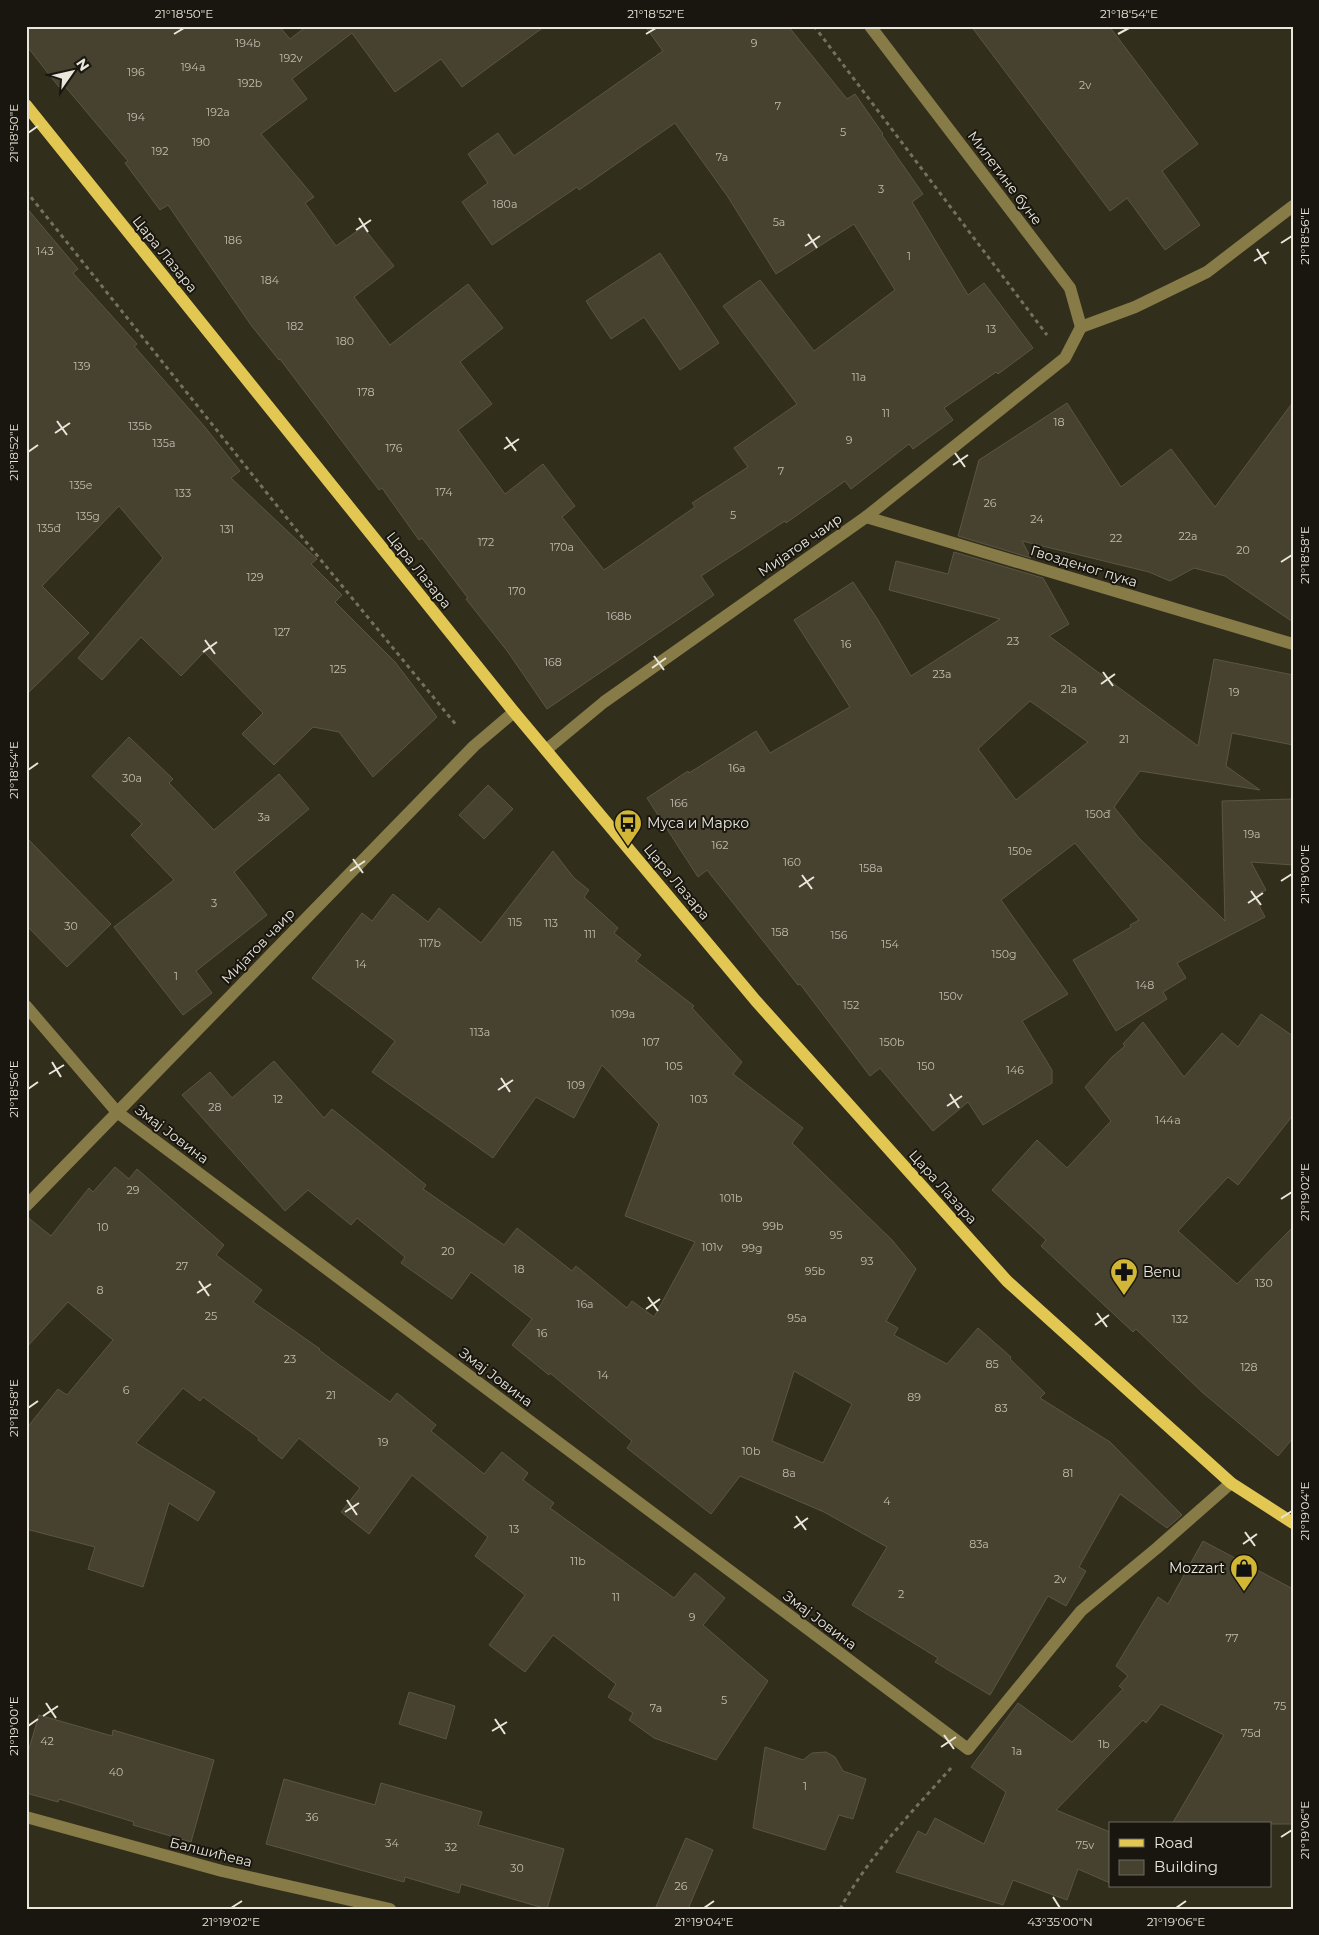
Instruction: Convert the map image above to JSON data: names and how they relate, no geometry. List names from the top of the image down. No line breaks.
{"streets":{"main road":["Цара Лазара"],"street":["Милетине буне","Мијатов чаир","Гвозденог пука","Змај Јовина","Балшићева"]},"crossings":[["Цара Лазара","Мијатов чаир"],["Мијатов чаир","Гвозденог пука"],["Мијатов чаир","Змај Јовина"]],"places":{"bus stop":["Муса и Марко"],"pharmacy":["Benu"],"shop":["Mozzart"]},"house_numbers":["194b","9","192v","194a","196","192b","2v","7","192a","194","5","190","192","7a","3","180a","5a","186","143","1","184","182","13","180","139","11a","178","11","18","135b","9","135a","176","7","135e","174","133","26","5","135g","24","135đ","131","22a","22","172","170a","20","129","170","168b","127","23","16","168","125","23a","21a","19","21","16a","30a","166","150đ","3a","19a","162","150e","160","158a","3","115","113","30","158","111","156","117b","154","150g","14","1","148","150v","152","109a","113a","107","150b","105","150","146","109","12","103","28","144a","29","101b","99b","10","95","101v","99g","20","93","27","18","95b","130","8","16a","25","95a","132","16","23","85","128","14","6","21","89","83","19","10b","8a","81","4","13","83a","11b","2v","2","11","9","77","5","75","7a","75d","42","1b","1a","40","1","36","34","75v","32","30","26"],"legend":["Road","Building"],"north":"top right","coordinates":["21°18'50\"E","21°18'52\"E","21°18'54\"E","21°18'56\"E","21°18'58\"E","21°19'00\"E","21°19'02\"E","21°19'04\"E","21°19'06\"E","43°35'00\"N"]}
